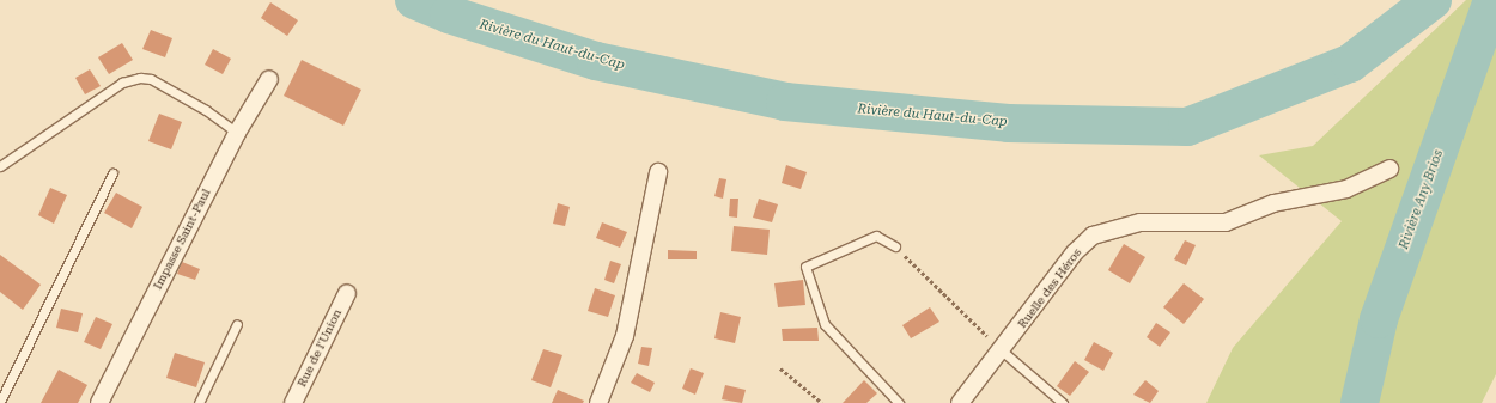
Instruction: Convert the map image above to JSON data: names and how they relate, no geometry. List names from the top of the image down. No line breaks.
{"streets":{"street":["Impasse Saint-Paul","Ruelle des Héros","Rue de l'Union"]},"water":["Rivière du Haut-du-Cap","Rivière Any Brios"]}
